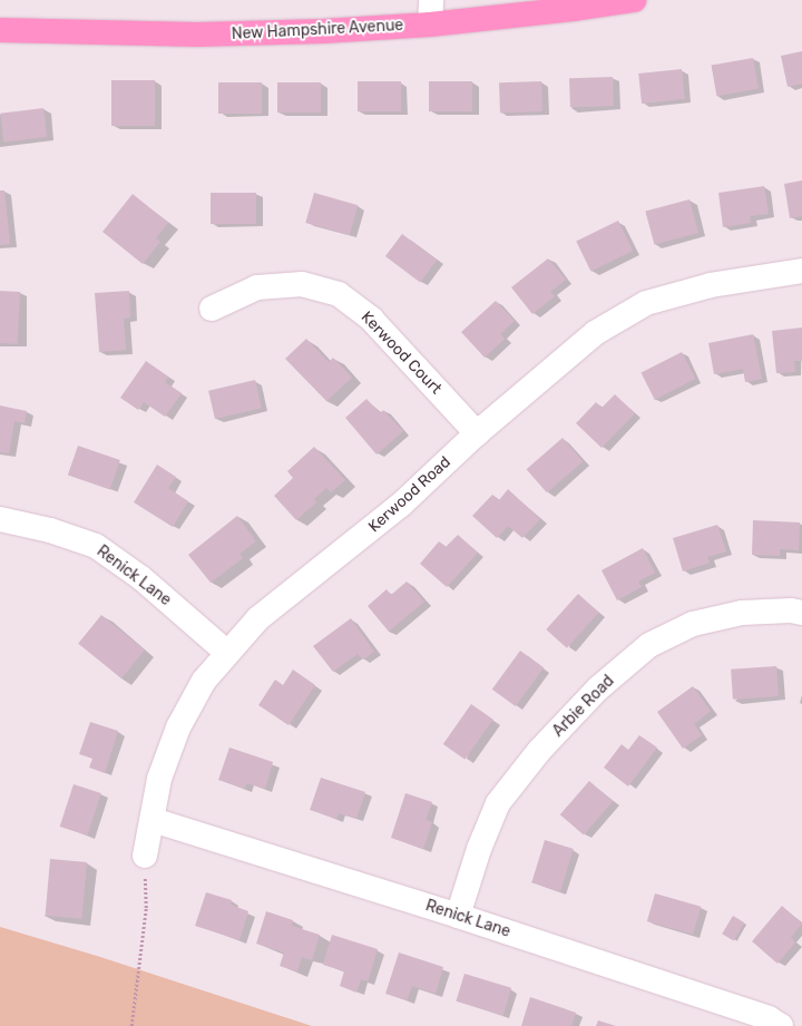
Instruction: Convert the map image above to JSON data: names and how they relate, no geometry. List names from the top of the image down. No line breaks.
{"streets":{"main road":["New Hampshire Avenue"],"street":["Kerwood Court","Kerwood Road","Renick Lane","Arbie Road"]},"crossings":[["Kerwood Court","Kerwood Road"],["Kerwood Road","Renick Lane"],["Renick Lane","Arbie Road"]]}
